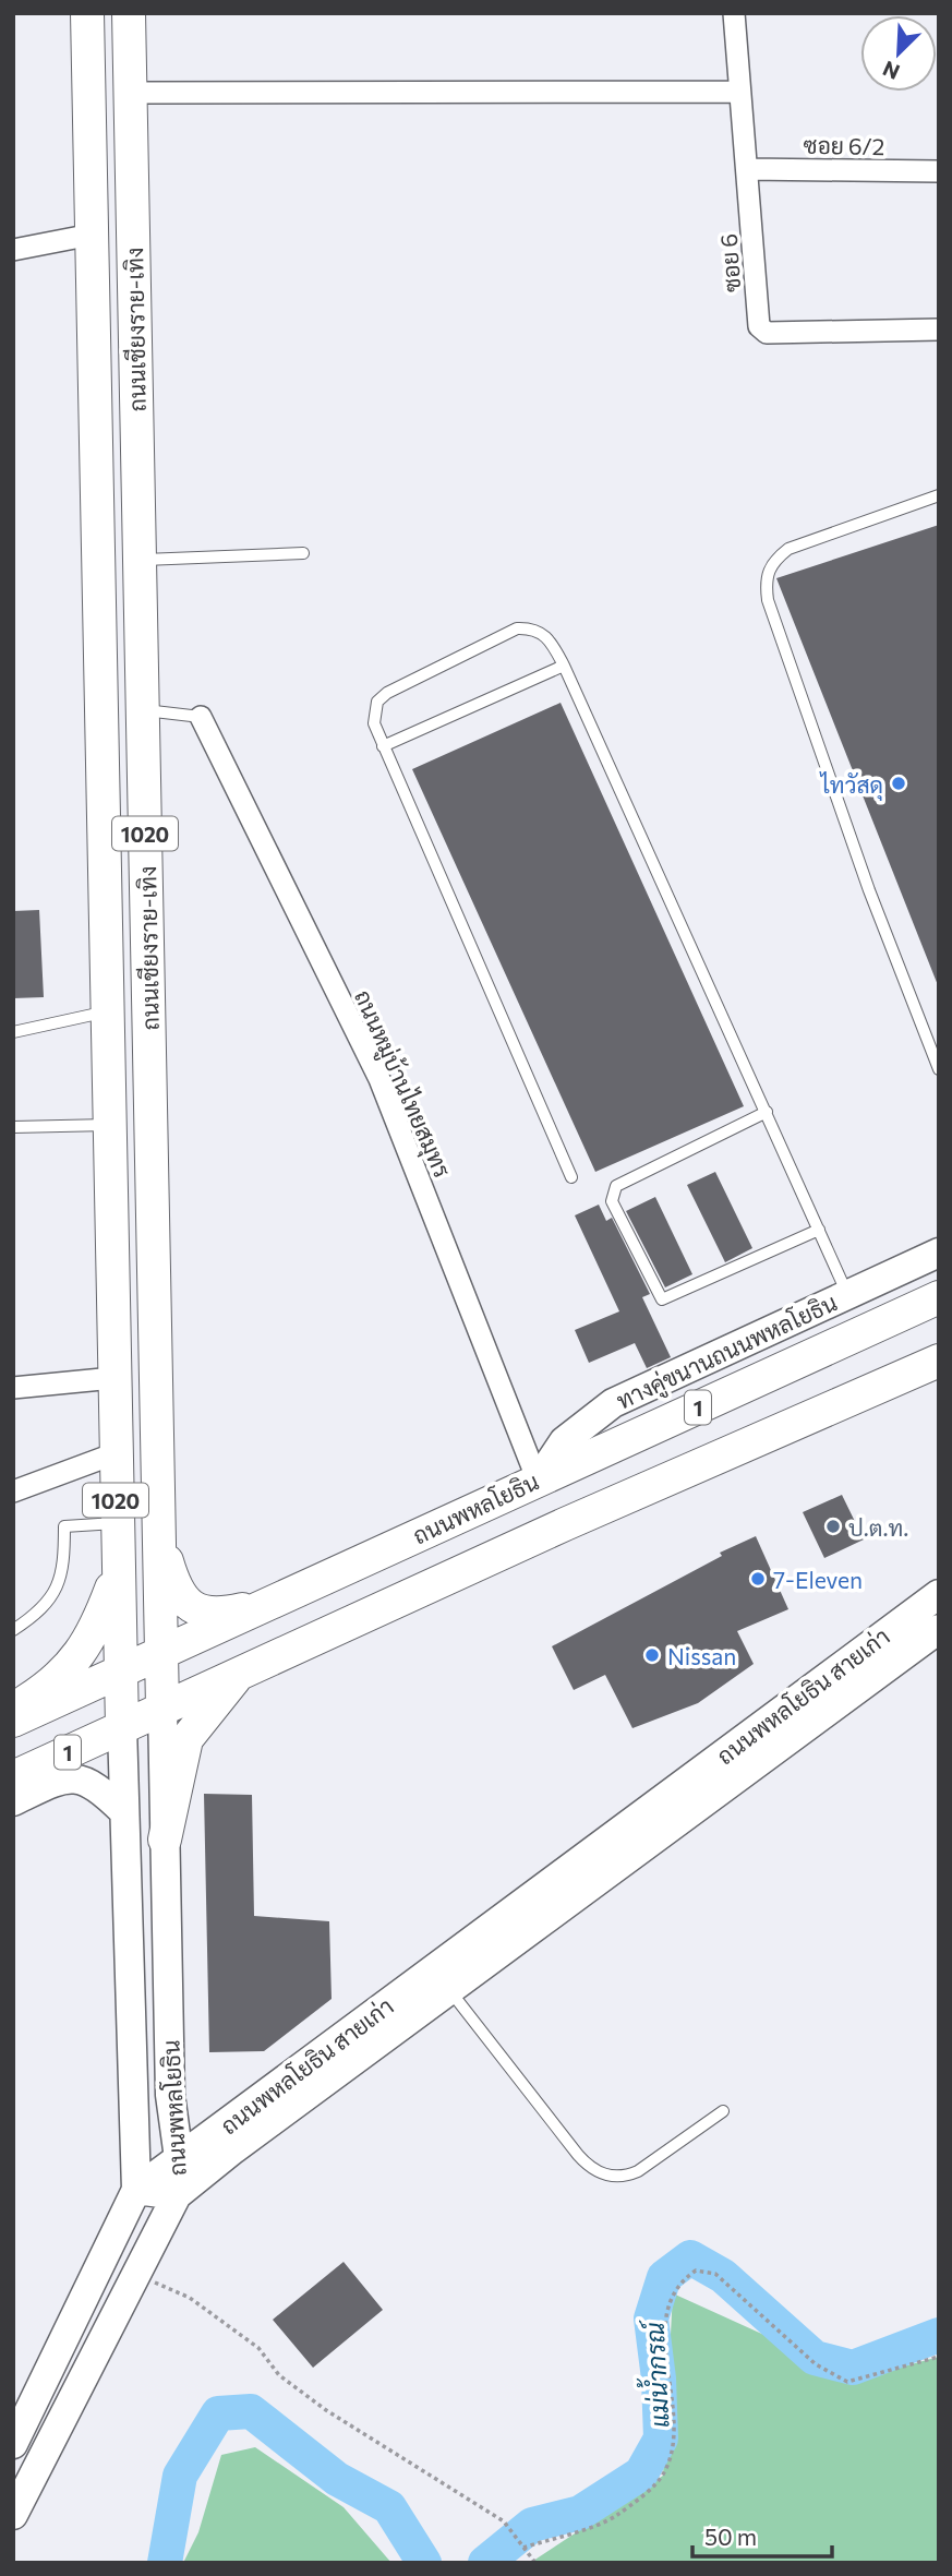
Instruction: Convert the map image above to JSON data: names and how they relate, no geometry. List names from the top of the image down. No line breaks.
{"streets":{"main road":["ถนนเชียงราย-เทิง","1020","ทางคู่ขนานถนนพหลโยธิน","1","ถนนพหลโยธิน","ถนนพหลโยธิน สายเก่า"],"street":["ซอย 6/2","ซอย 6","ถนนหมู่บ้านไทยสมุทร"]},"crossings":[["ซอย 6/2","ซอย 6"],["ถนนเชียงราย-เทิง","1020"],["ถนนเชียงราย-เทิง","ถนนพหลโยธิน"],["1020","1"],["1020","ถนนพหลโยธิน"],["ถนนหมู่บ้านไทยสมุทร","ทางคู่ขนานถนนพหลโยธิน"],["ถนนหมู่บ้านไทยสมุทร","ถนนพหลโยธิน"],["ทางคู่ขนานถนนพหลโยธิน","ถนนพหลโยธิน"],["1","ถนนพหลโยธิน"],["ถนนพหลโยธิน","ถนนพหลโยธิน สายเก่า"]],"water":["แม่น้ำกรณ์"],"places":["ไทวัสดุ","ป.ต.ท.","7-Eleven","Nissan"],"scale_bar":"50 m","north":"bottom left"}
